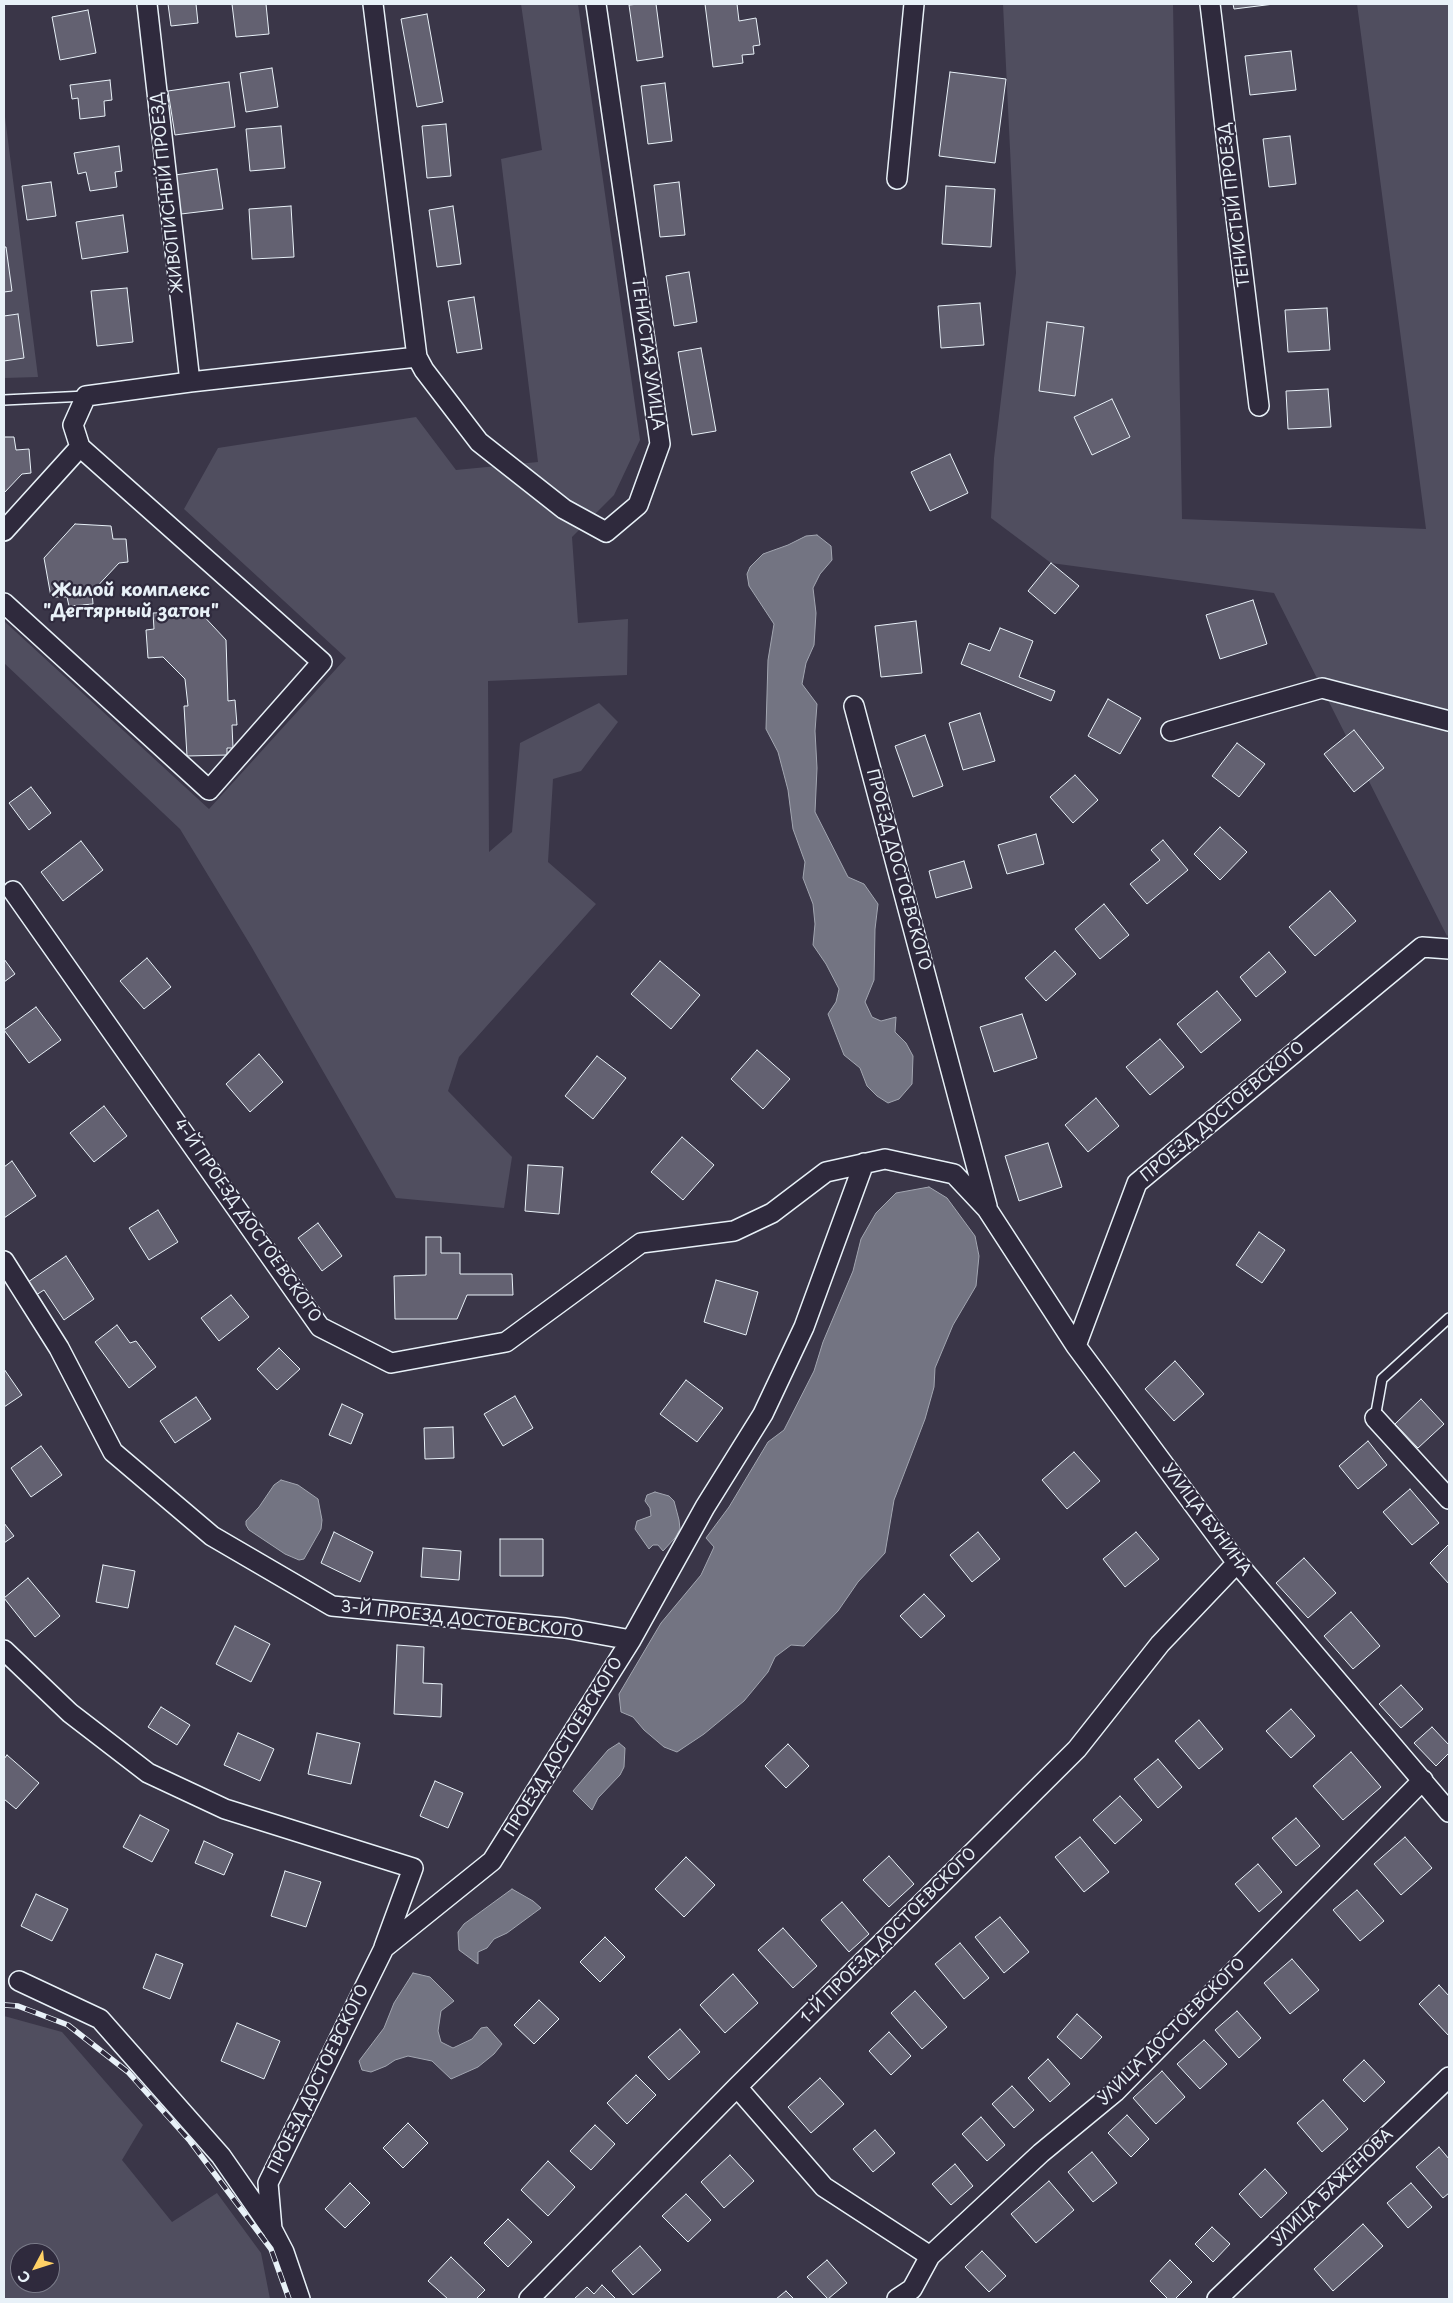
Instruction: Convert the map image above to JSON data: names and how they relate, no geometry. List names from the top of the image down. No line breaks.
{"streets":{"street":["ЖИВОПИСНЫЙ ПРОЕЗД","ТЕНИСТЫЙ ПРОЕЗД","ТЕНИСТАЯ УЛИЦА","ПРОЕЗД ДОСТОЕВСКОГО","4-Й ПРОЕЗД ДОСТОЕВСКОГО","УЛИЦА БУНИНА","3-Й ПРОЕЗД ДОСТОЕВСКОГО","1-Й ПРОЕЗД ДОСТОЕВСКОГО","УЛИЦА ДОСТОЕВСКОГО","УЛИЦА БАЖЕНОВА"]},"crossings":[["ПРОЕЗД ДОСТОЕВСКОГО","4-Й ПРОЕЗД ДОСТОЕВСКОГО"],["ПРОЕЗД ДОСТОЕВСКОГО","УЛИЦА БУНИНА"],["ПРОЕЗД ДОСТОЕВСКОГО","3-Й ПРОЕЗД ДОСТОЕВСКОГО"],["4-Й ПРОЕЗД ДОСТОЕВСКОГО","УЛИЦА БУНИНА"],["УЛИЦА БУНИНА","1-Й ПРОЕЗД ДОСТОЕВСКОГО"],["УЛИЦА БУНИНА","УЛИЦА ДОСТОЕВСКОГО"]],"districts":["Жилой комплекс \"Дегтярный затон\""],"north":"bottom left"}
